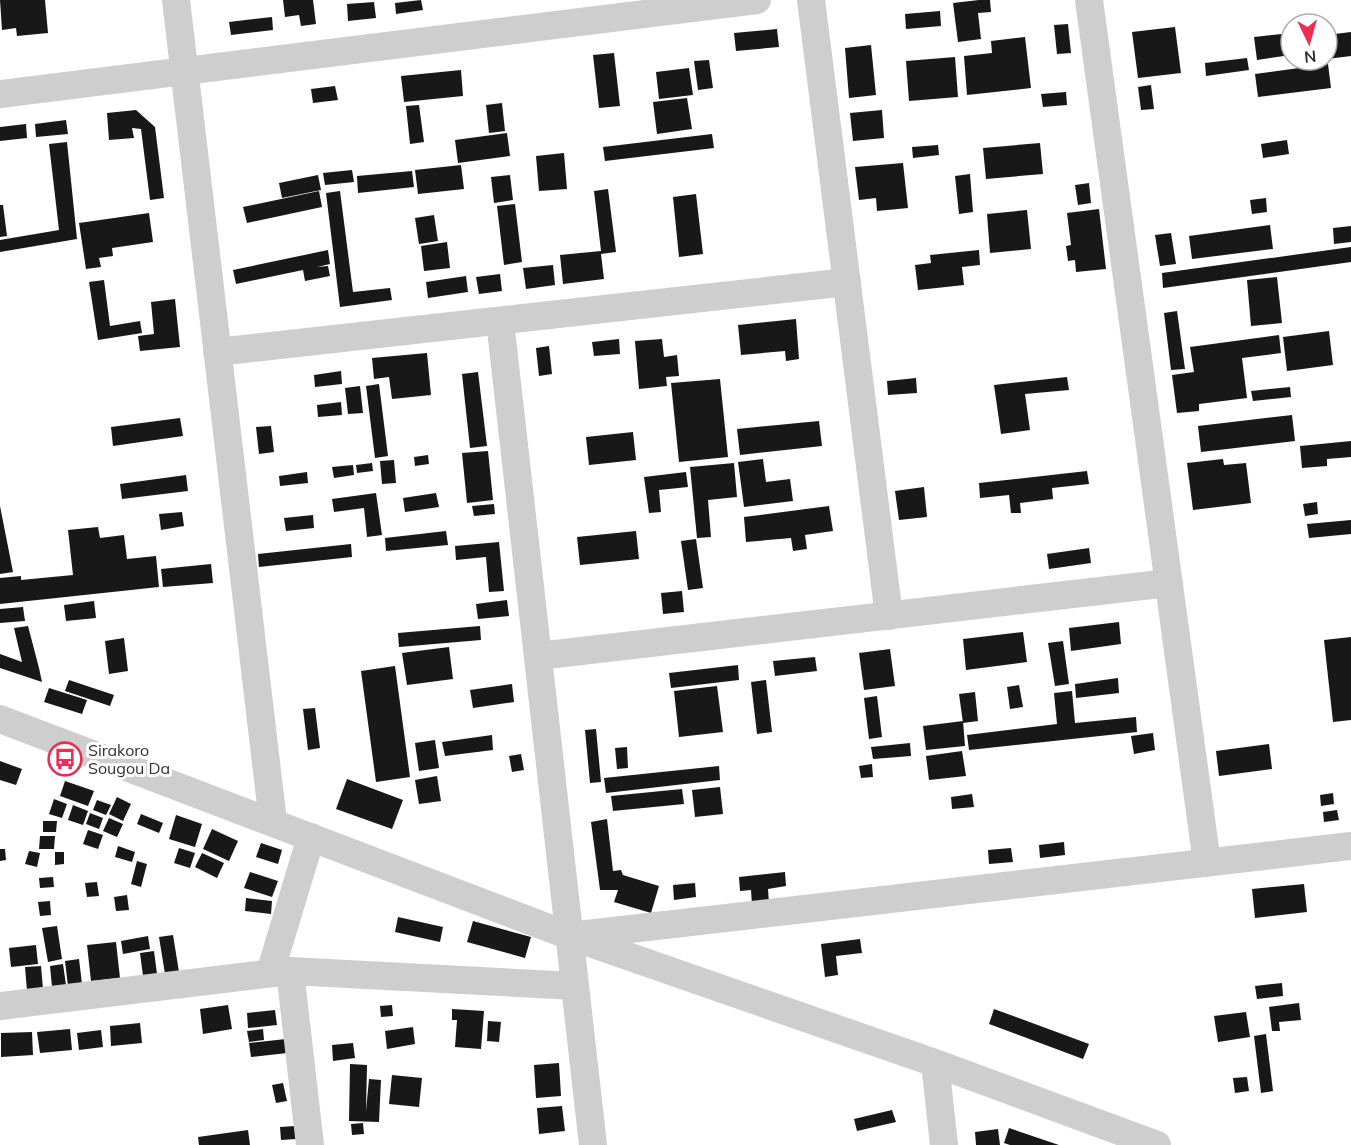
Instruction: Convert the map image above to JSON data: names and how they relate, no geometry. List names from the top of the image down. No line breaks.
{"places":{"bus stop":["Sirakoro Sougou Da"]},"north":"bottom"}
